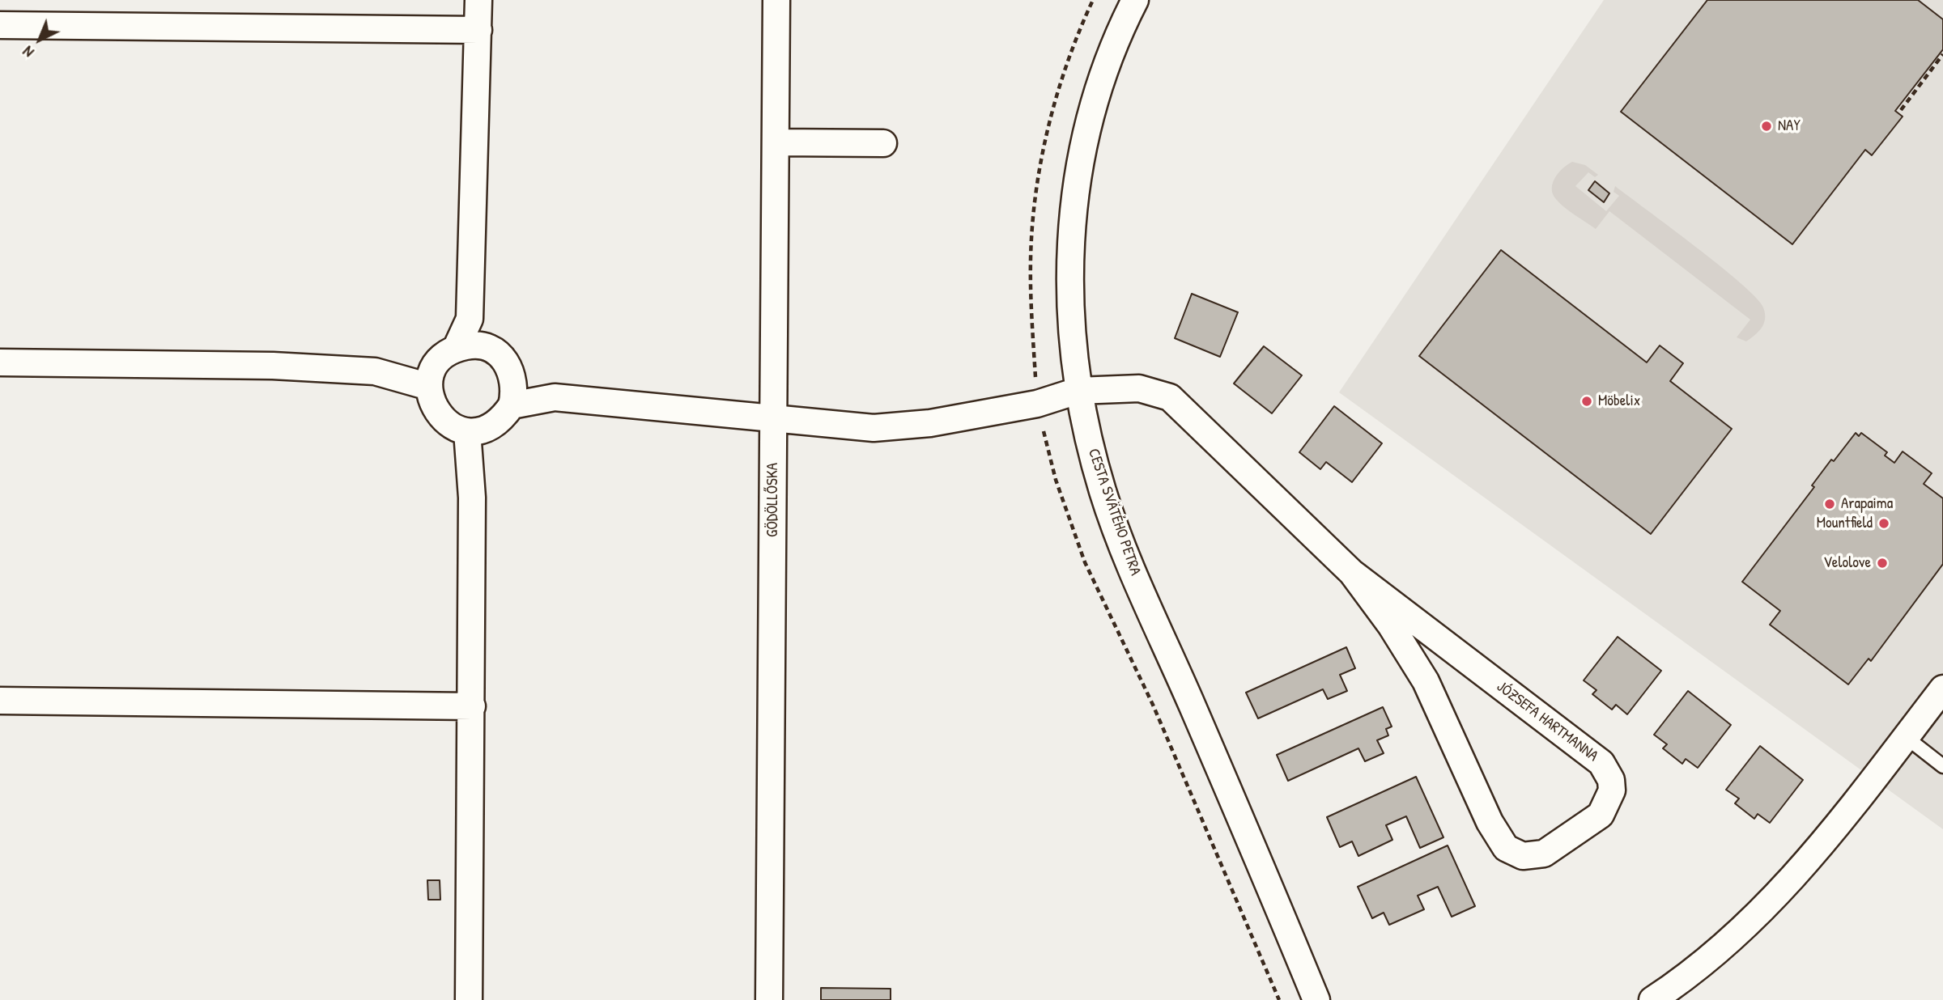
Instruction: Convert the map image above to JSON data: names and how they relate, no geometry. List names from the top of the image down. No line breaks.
{"streets":{"street":["GÖDÖLLŐSKA","CESTA SVÄTÉHO PETRA","JÓZSEFA HARTMANNA"]},"crossings":[["GÖDÖLLŐSKA","JÓZSEFA HARTMANNA"],["CESTA SVÄTÉHO PETRA","JÓZSEFA HARTMANNA"]],"places":["NAY","Möbelix","Arapaima","Mountfield","Velolove"],"north":"bottom left"}
